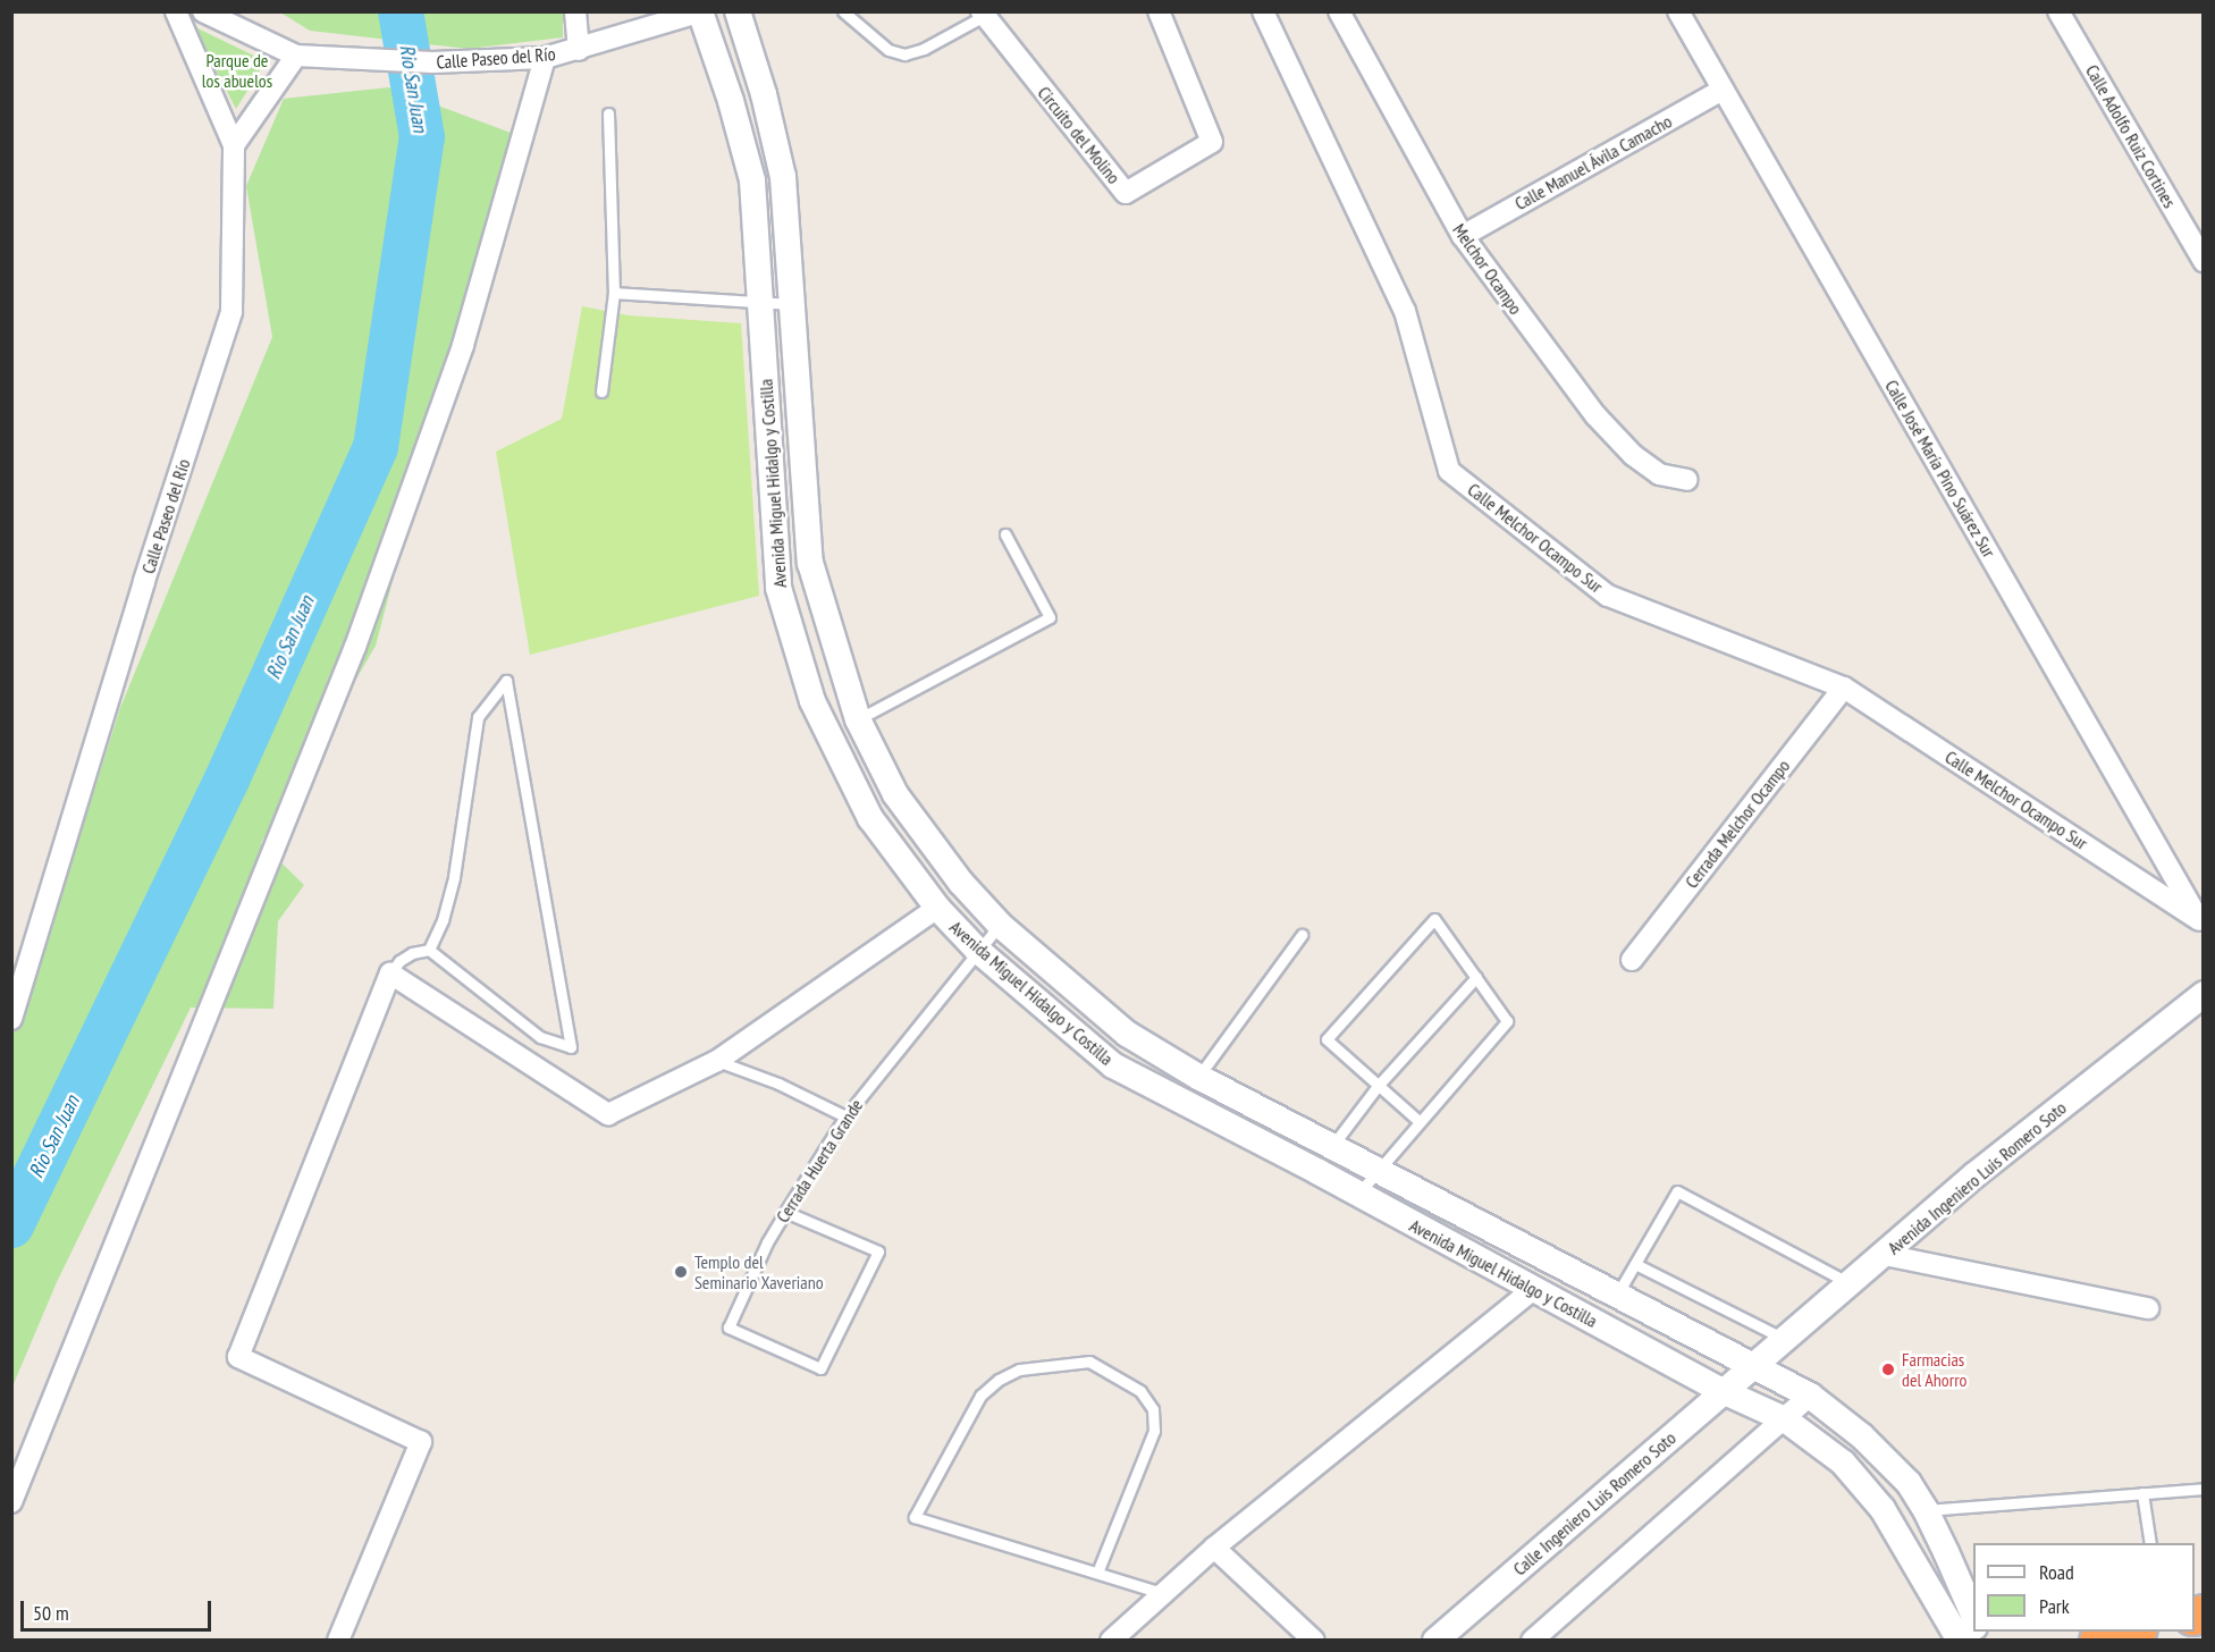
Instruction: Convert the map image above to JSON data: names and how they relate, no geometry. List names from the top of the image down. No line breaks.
{"streets":{"street":["Calle Paseo del Río","Circuito del Molino","Calle Adolfo Ruiz Cortines","Calle Manuel Ávila Camacho","Melchor Ocampo","Calle José María Pino Suárez Sur","Avenida Miguel Hidalgo y Costilla","Calle Melchor Ocampo Sur","Cerrada Melchor Ocampo","Avenida Ingeniero Luis Romero Soto","Calle Ingeniero Luis Romero Soto"],"lane":["Cerrada Huerta Grande"]},"crossings":[["Calle Paseo del Río","Avenida Miguel Hidalgo y Costilla"],["Calle Manuel Ávila Camacho","Melchor Ocampo"],["Calle Manuel Ávila Camacho","Calle José María Pino Suárez Sur"],["Calle José María Pino Suárez Sur","Calle Melchor Ocampo Sur"],["Avenida Miguel Hidalgo y Costilla","Cerrada Huerta Grande"],["Avenida Miguel Hidalgo y Costilla","Avenida Ingeniero Luis Romero Soto"],["Avenida Miguel Hidalgo y Costilla","Calle Ingeniero Luis Romero Soto"],["Calle Melchor Ocampo Sur","Cerrada Melchor Ocampo"],["Avenida Ingeniero Luis Romero Soto","Calle Ingeniero Luis Romero Soto"]],"water":["Rio San Juan"],"parks":["Parque de los abuelos"],"places":["Templo del Seminario Xaveriano","Farmacias del Ahorro"],"legend":["Road","Park"],"scale_bar":"50 m"}
